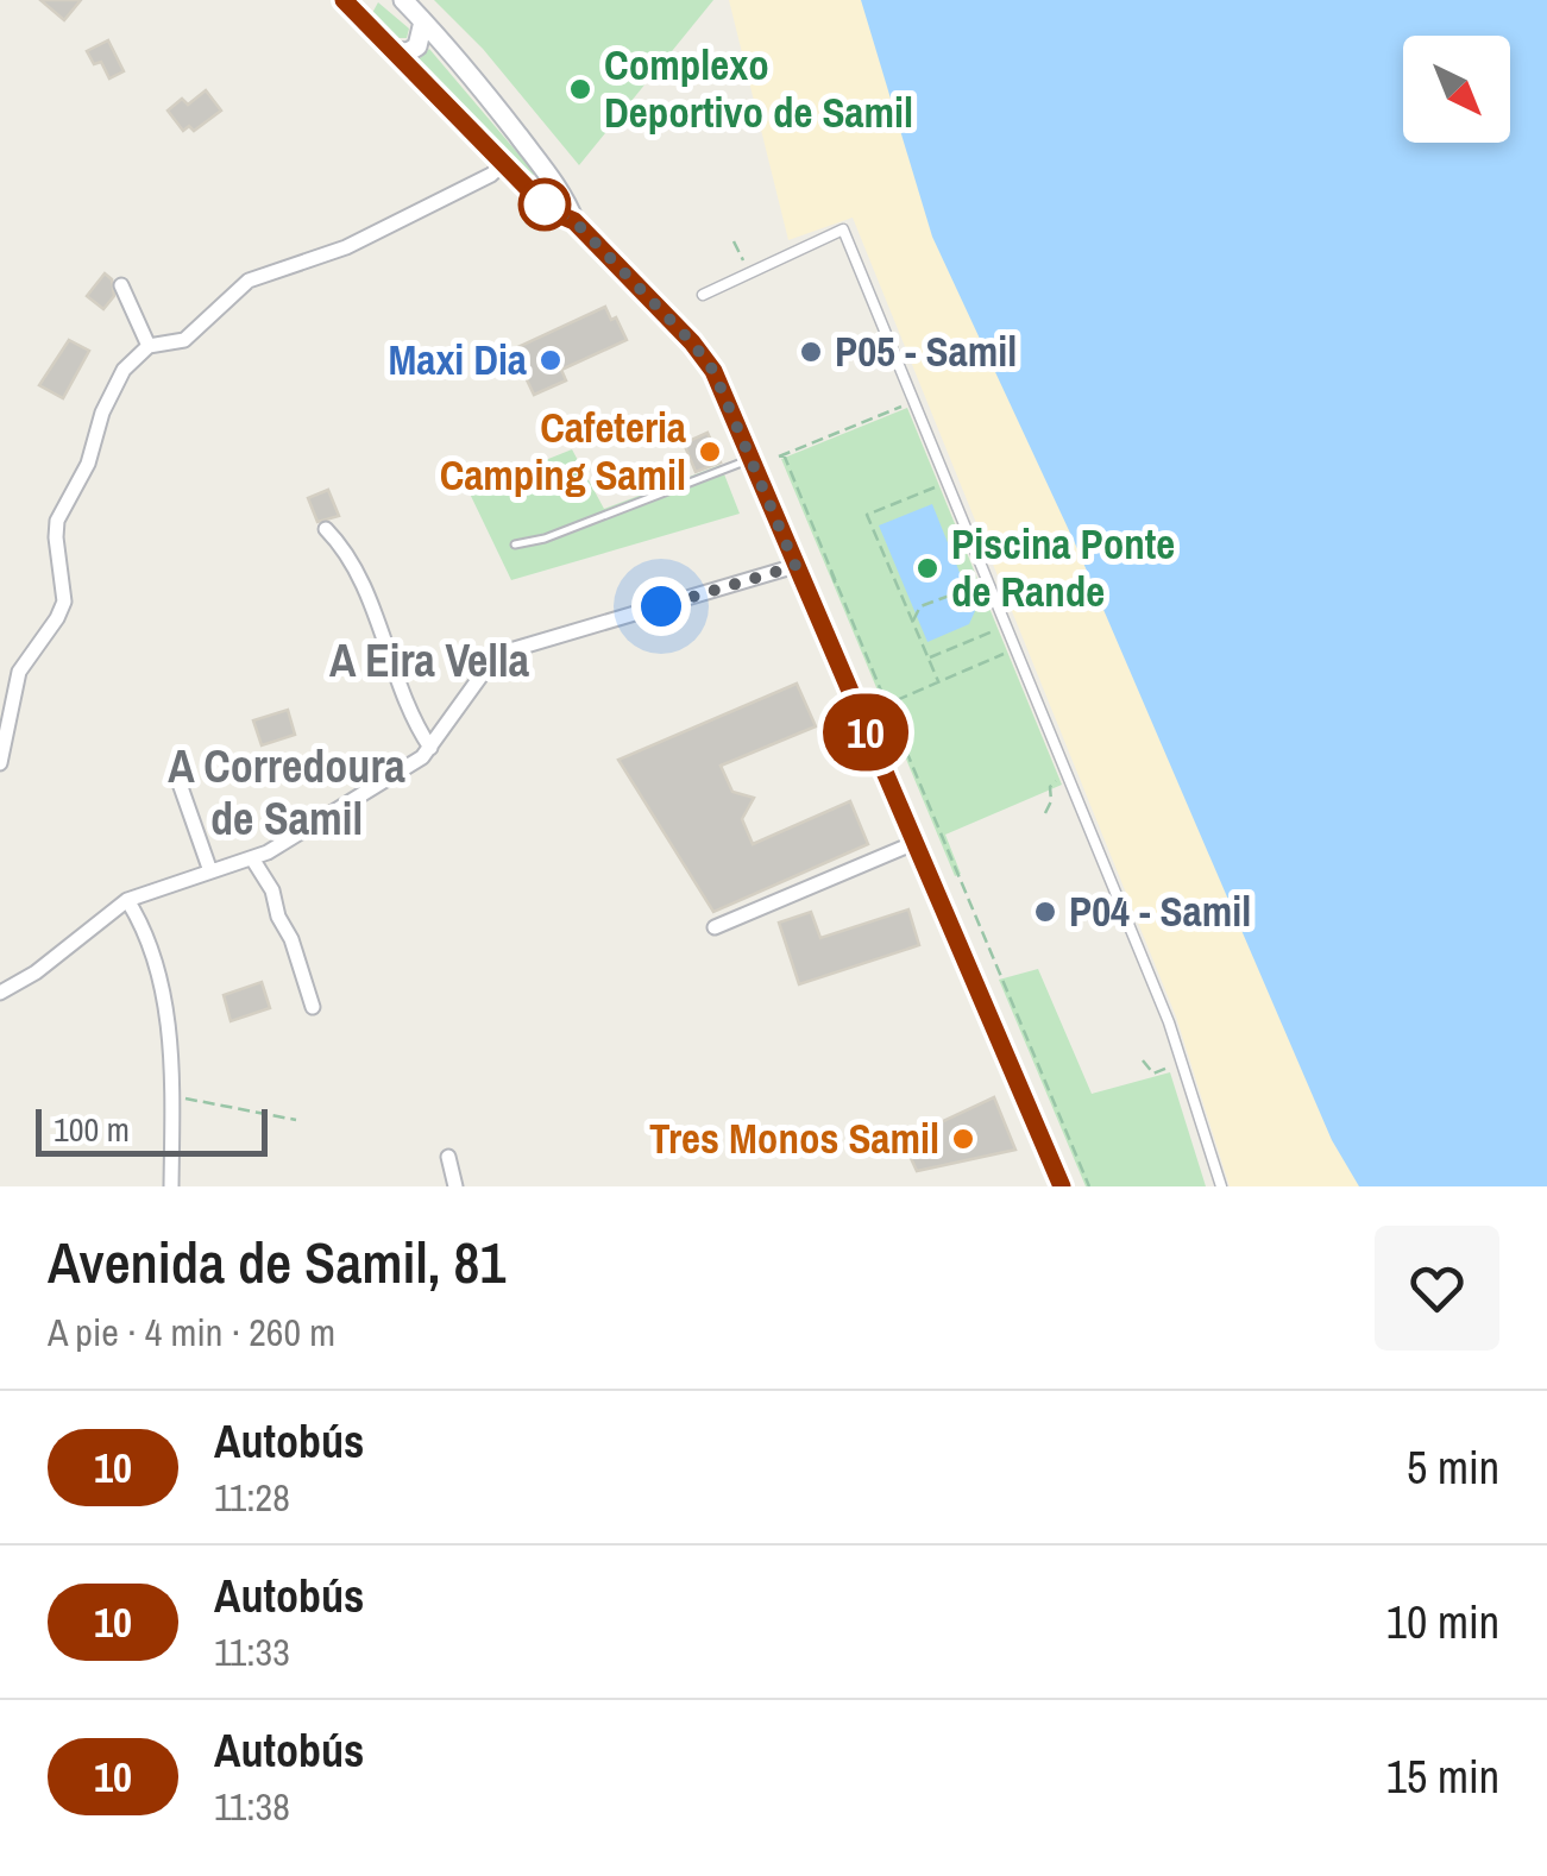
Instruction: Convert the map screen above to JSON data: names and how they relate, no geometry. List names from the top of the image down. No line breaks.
{"districts":["A Eira Vella","A Corredoura de Samil"],"places":["Complexo Deportivo de Samil","P05 - Samil","Maxi Dia","Cafeteria Camping Samil","Piscina Ponte de Rande","P04 - Samil","Tres Monos Samil"],"lines":["bus line 10"],"scale_bar":"100 m","north":"bottom right","page":{"on_map":"10","scale":"100 m","heading":["Avenida de Samil, 81","A pie · 4 min · 260 m"],"list":[{"mark":"10","name":"Autobús","note":"11:28","value":"5 min"},{"mark":"10","name":"Autobús","note":"11:33","value":"10 min"},{"mark":"10","name":"Autobús","note":"11:38","value":"15 min"}]}}
